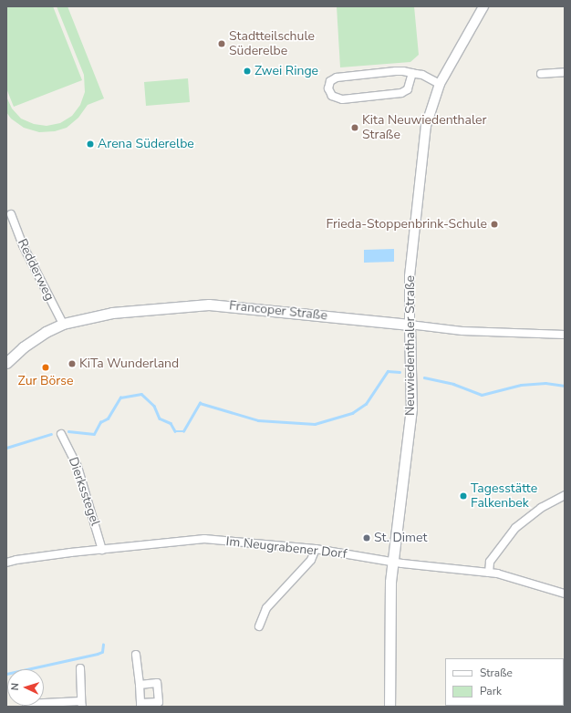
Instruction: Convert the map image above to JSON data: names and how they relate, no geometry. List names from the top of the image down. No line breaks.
{"streets":{"main road":["Francoper Straße","Neuwiedenthaler Straße"],"street":["Redderweg","Dierksstegel","Im Neugrabener Dorf"]},"crossings":[["Redderweg","Francoper Straße"],["Francoper Straße","Neuwiedenthaler Straße"],["Neuwiedenthaler Straße","Im Neugrabener Dorf"],["Dierksstegel","Im Neugrabener Dorf"]],"places":["Stadtteilschule Süderelbe","Zwei Ringe","Kita Neuwiedenthaler Straße","Arena Süderelbe","Frieda-Stoppenbrink-Schule","KiTa Wunderland","Zur Börse","Tagesstätte Falkenbek","St. Dimet"],"legend":["Straße","Park"],"north":"left"}
